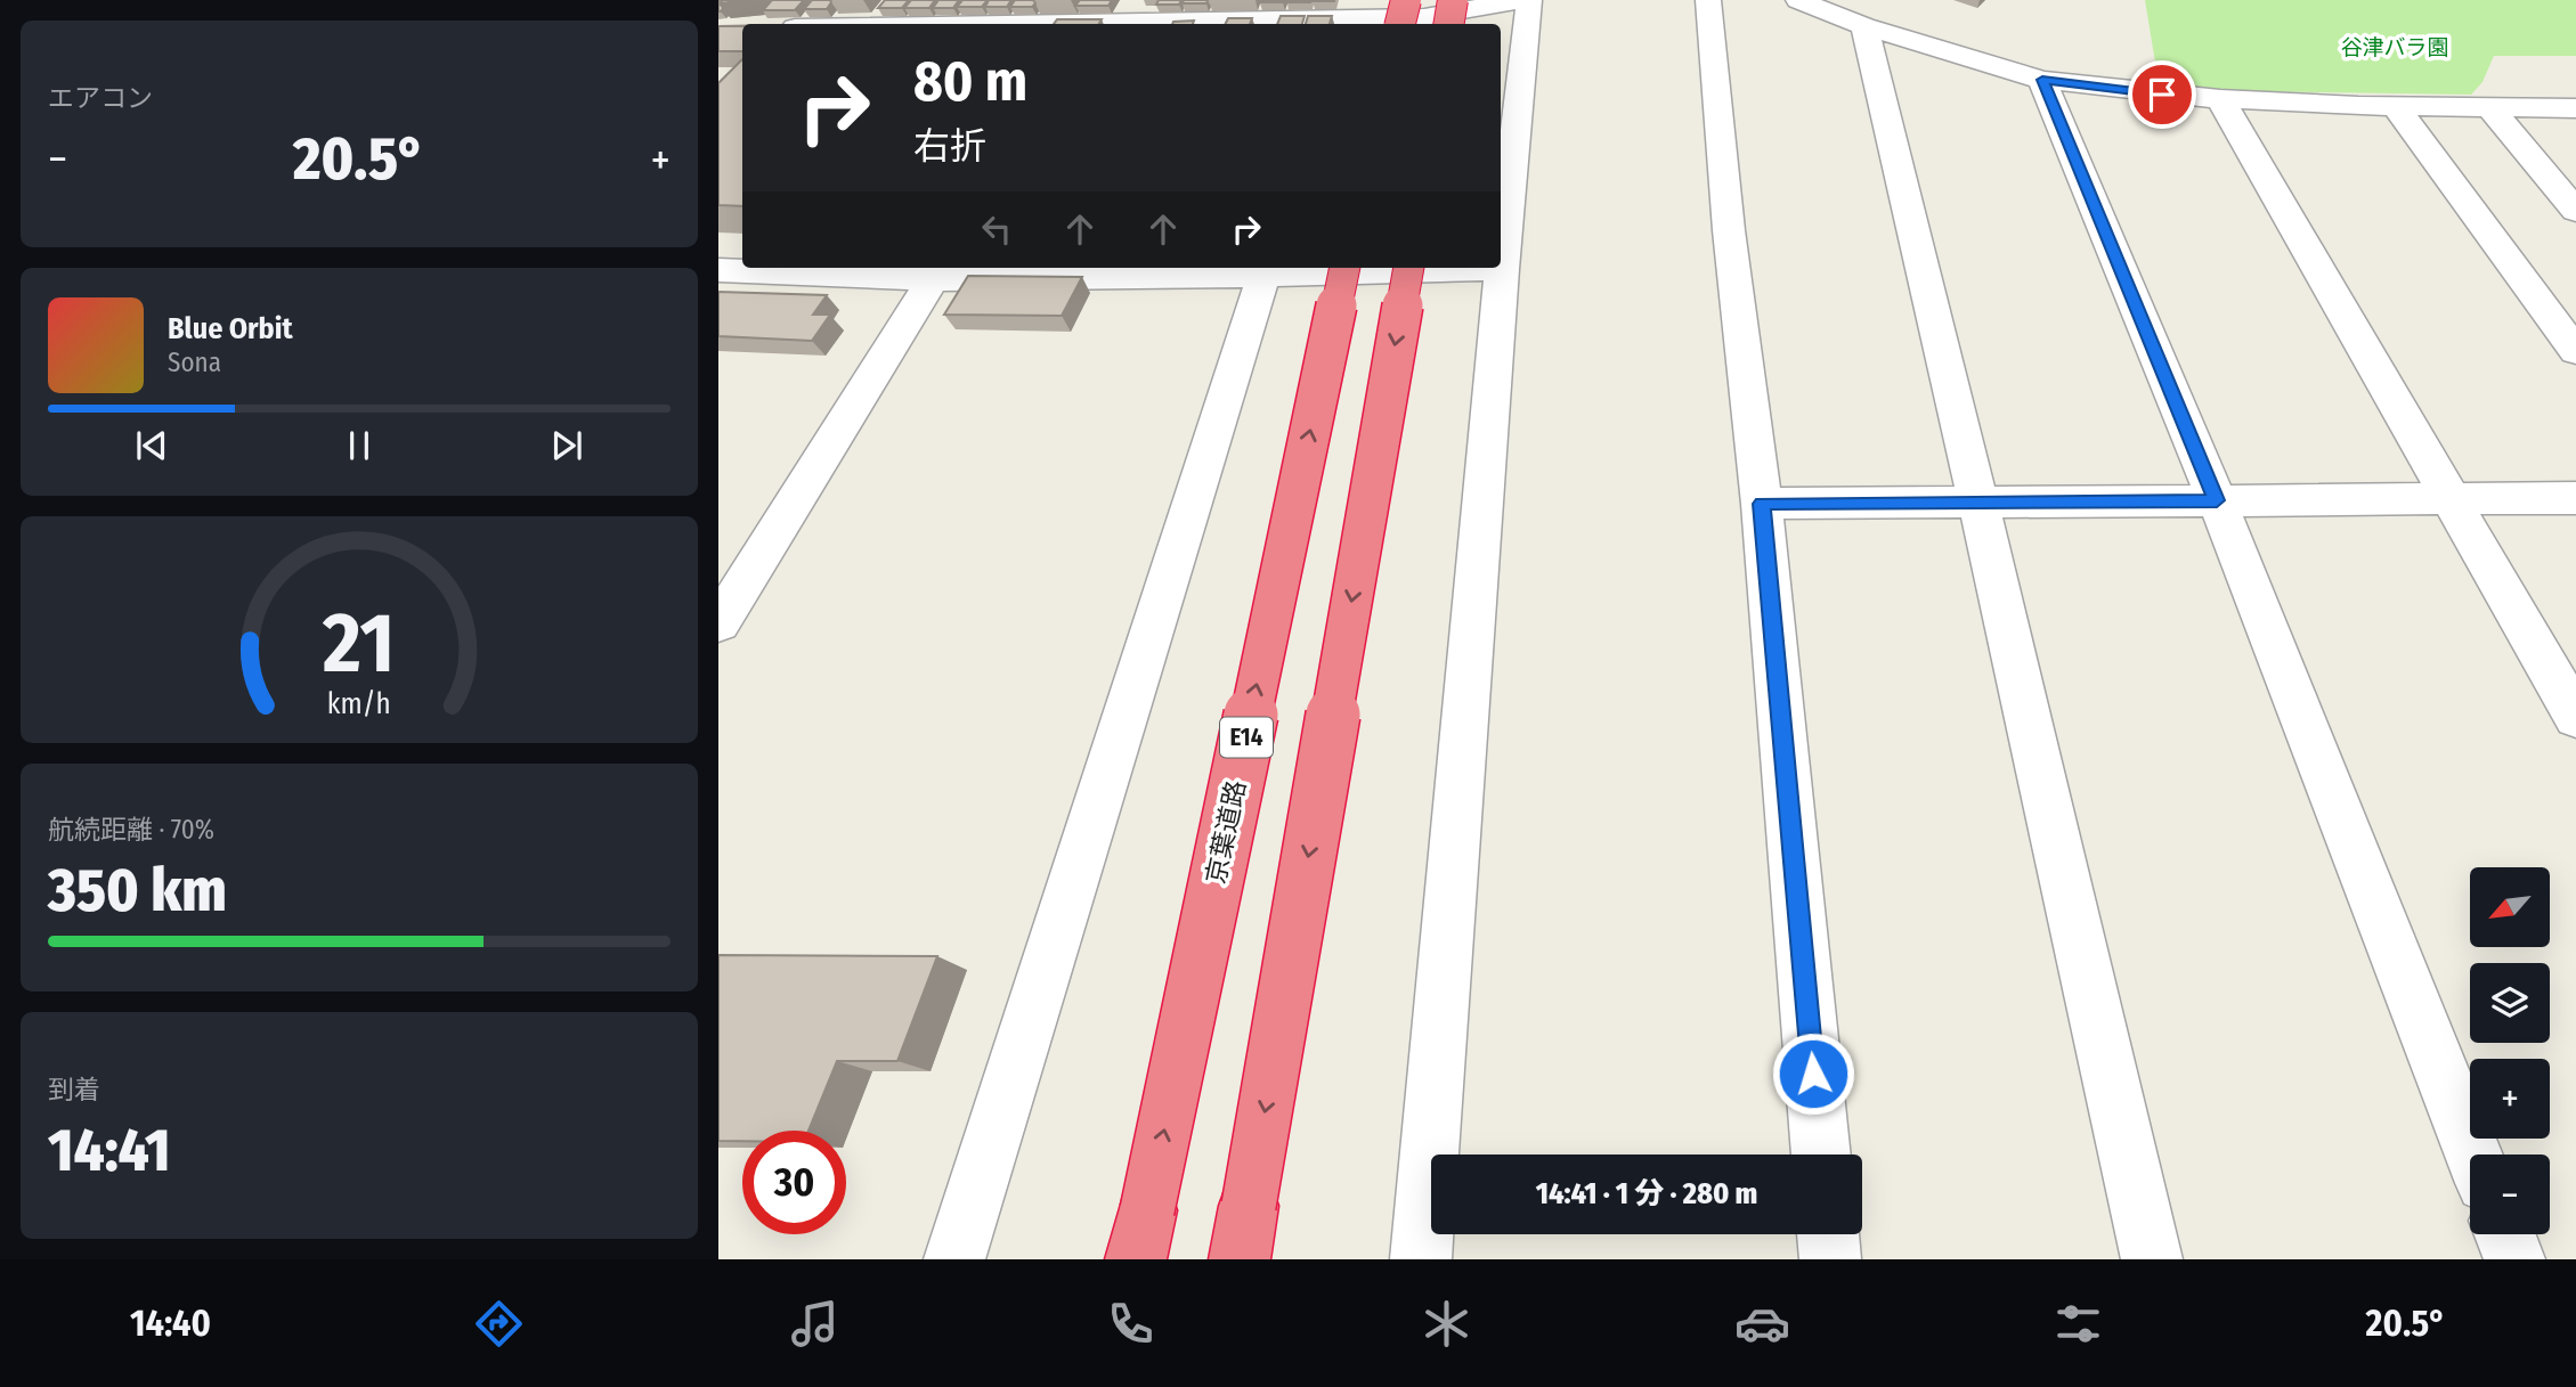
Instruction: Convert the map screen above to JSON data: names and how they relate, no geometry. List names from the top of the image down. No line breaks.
{"streets":{"highway":["E14","京葉道路"]},"parks":["谷津バラ園"],"north":"bottom left","page":{"tile":["エアコン",["航続距離 · 70%","350 km"],["到着","14:41"]],"turn":["80 m","右折"],"heat":["−","20.5°","+"],"song":["Blue Orbit","Sona"],"map_buttons":["+","−"],"limit":"30","trip":"14:41 · 1 分 · 280 m","tabs":["14:40","20.5°"],"gauge":["21","km/h"]}}
